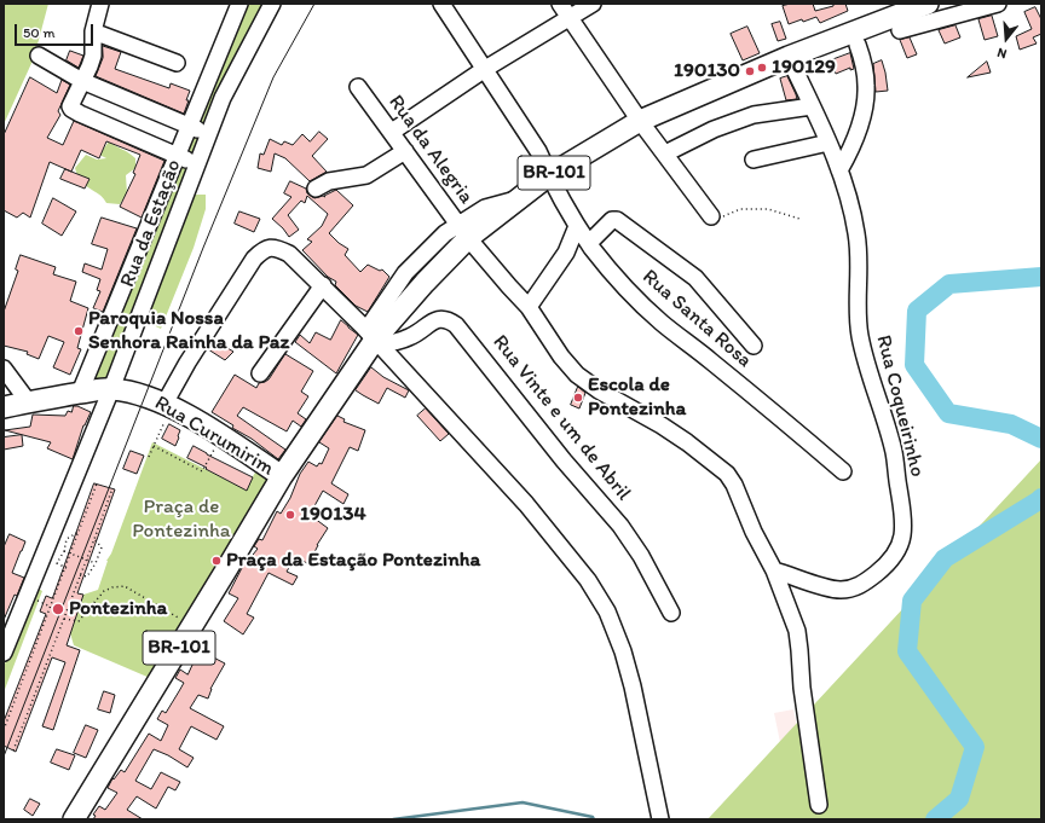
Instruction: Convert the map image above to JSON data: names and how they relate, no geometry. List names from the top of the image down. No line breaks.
{"streets":{"main road":["BR-101","Rua Curumirim"],"street":["Rua da Alegria","Rua da Estação","Rua Santa Rosa","Rua Coqueirinho","Rua Vinte e um de Abril"]},"crossings":[["Rua da Alegria","BR-101"],["BR-101","Rua Santa Rosa"],["BR-101","Rua Coqueirinho"],["BR-101","Rua Vinte e um de Abril"],["BR-101","Rua Curumirim"],["Rua da Estação","Rua Curumirim"]],"parks":["Praça de Pontezinha"],"places":["190129","190130","Paroquia Nossa Senhora Rainha da Paz","Escola de Pontezinha","190134","Praça da Estação Pontezinha","Pontezinha"],"scale_bar":"50 m","north":"bottom"}
